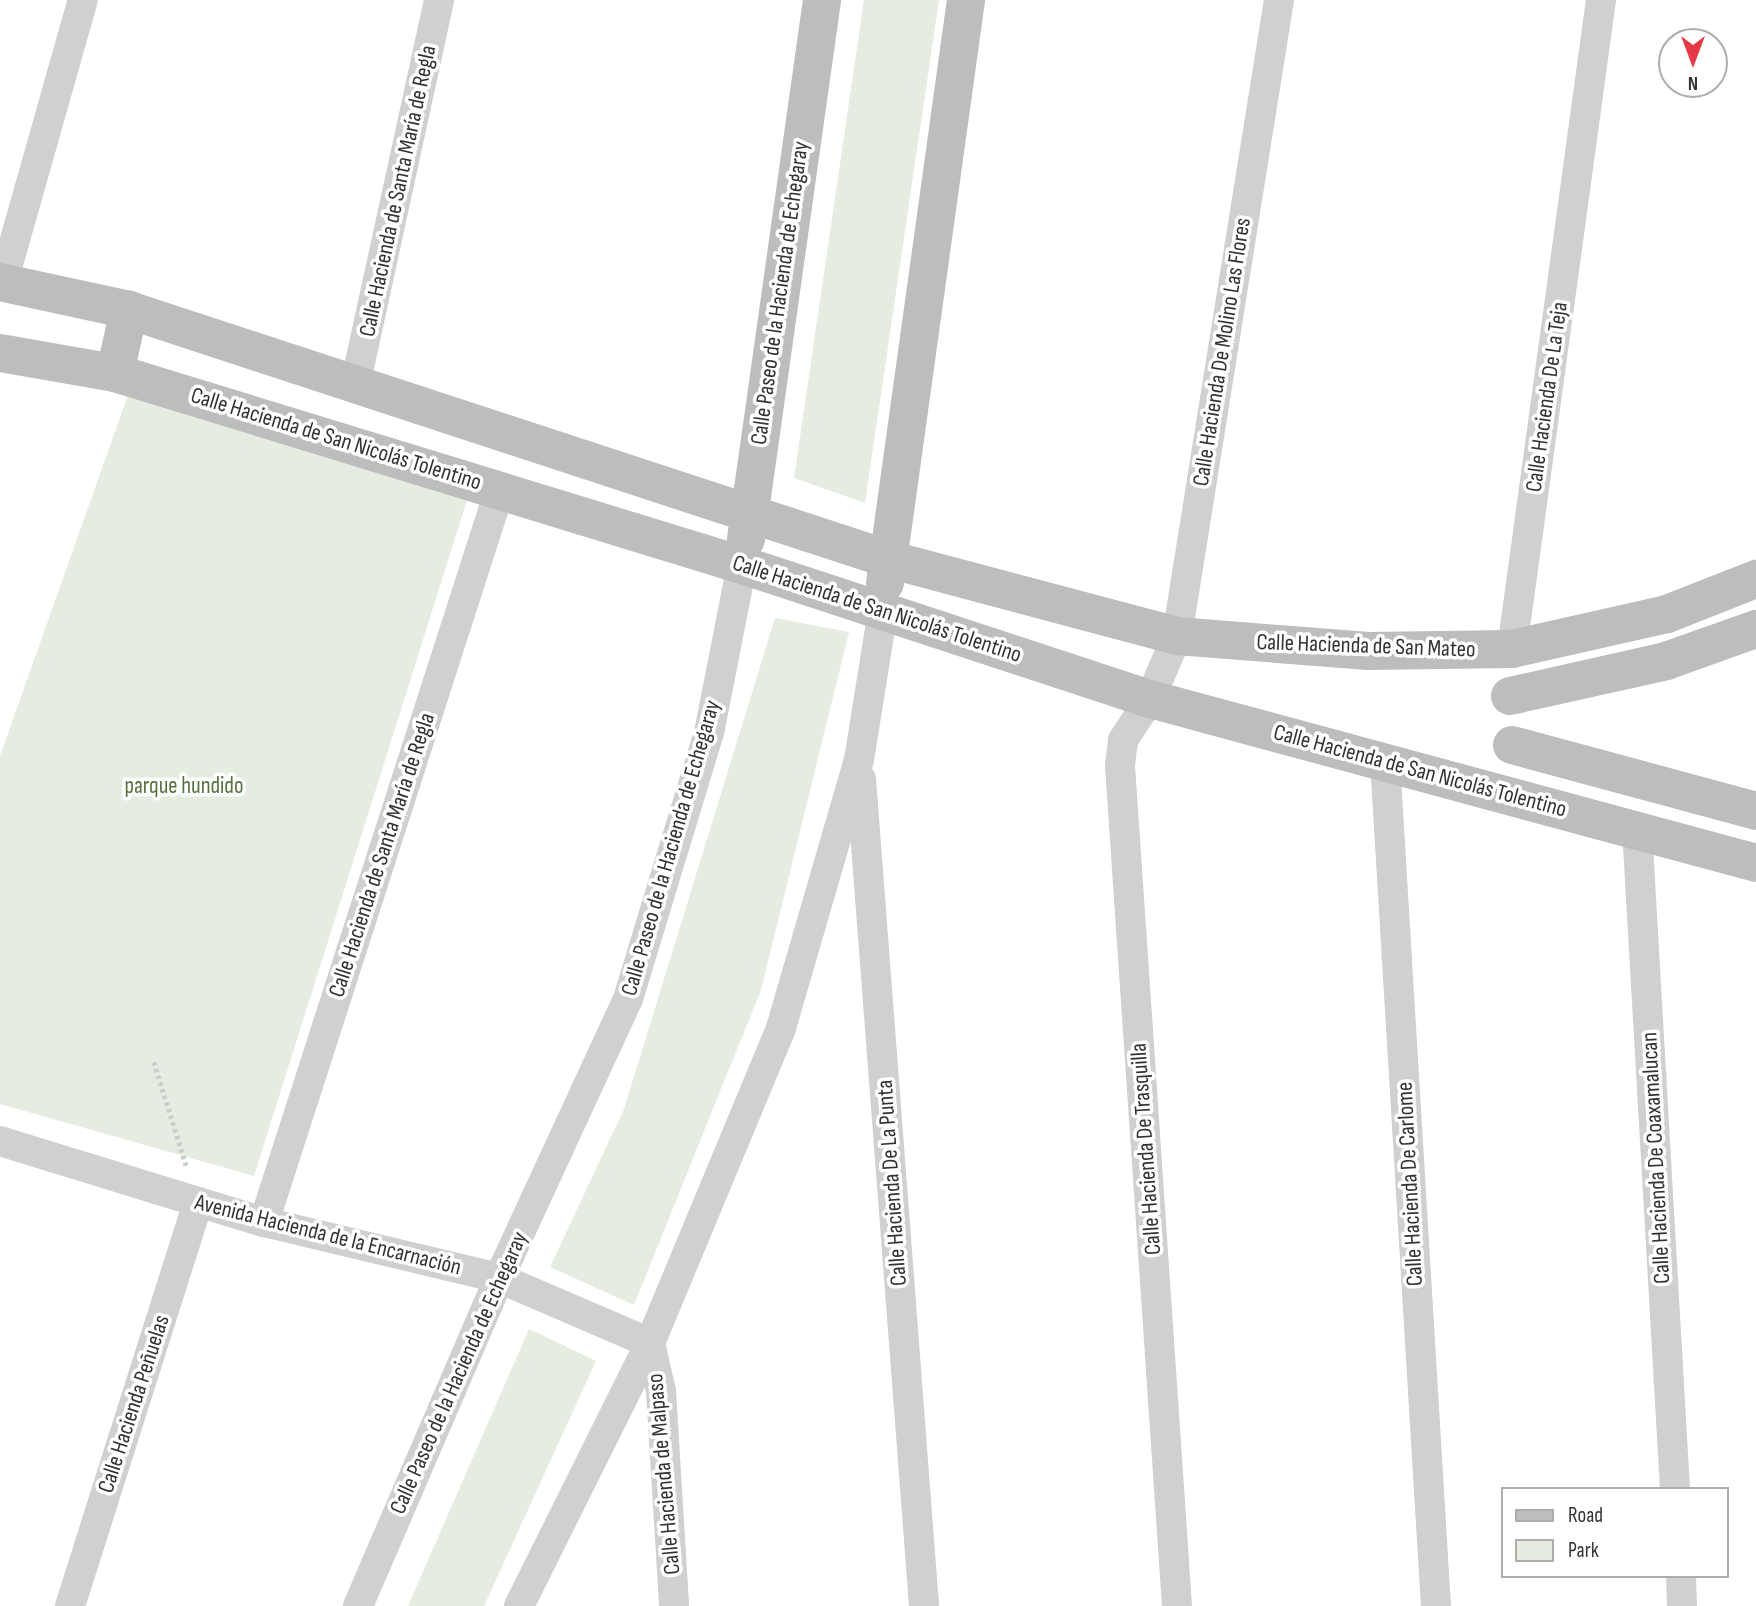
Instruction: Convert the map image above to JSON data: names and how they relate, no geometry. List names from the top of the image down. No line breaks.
{"streets":{"main road":["Calle Paseo de la Hacienda de Echegaray","Calle Hacienda De La Teja","Calle Hacienda de San Nicolás Tolentino","Calle Hacienda de San Mateo"],"street":["Calle Hacienda de Santa María de Regla","Calle Hacienda De Molino Las Flores","Calle Hacienda De Trasquilla","Calle Hacienda De Coaxamalucan","Calle Hacienda De La Punta","Calle Hacienda De Carlome","Avenida Hacienda de la Encarnación","Calle Hacienda Peñuelas","Calle Hacienda de Malpaso"]},"crossings":[["Calle Hacienda de Santa María de Regla","Calle Hacienda de San Nicolás Tolentino"],["Calle Hacienda de Santa María de Regla","Avenida Hacienda de la Encarnación"],["Calle Paseo de la Hacienda de Echegaray","Calle Hacienda de San Nicolás Tolentino"],["Calle Paseo de la Hacienda de Echegaray","Avenida Hacienda de la Encarnación"],["Calle Hacienda De Molino Las Flores","Calle Hacienda de San Nicolás Tolentino"],["Calle Hacienda De Molino Las Flores","Calle Hacienda de San Mateo"],["Calle Hacienda De Molino Las Flores","Calle Hacienda De Trasquilla"],["Calle Hacienda De La Teja","Calle Hacienda de San Nicolás Tolentino"],["Calle Hacienda De La Teja","Calle Hacienda de San Mateo"],["Calle Hacienda de San Nicolás Tolentino","Calle Hacienda De Trasquilla"],["Calle Hacienda de San Nicolás Tolentino","Calle Hacienda De Coaxamalucan"],["Calle Hacienda de San Nicolás Tolentino","Calle Hacienda De Carlome"],["Avenida Hacienda de la Encarnación","Calle Hacienda Peñuelas"],["Avenida Hacienda de la Encarnación","Calle Hacienda de Malpaso"]],"parks":["parque hundido"],"legend":["Road","Park"],"north":"bottom"}
